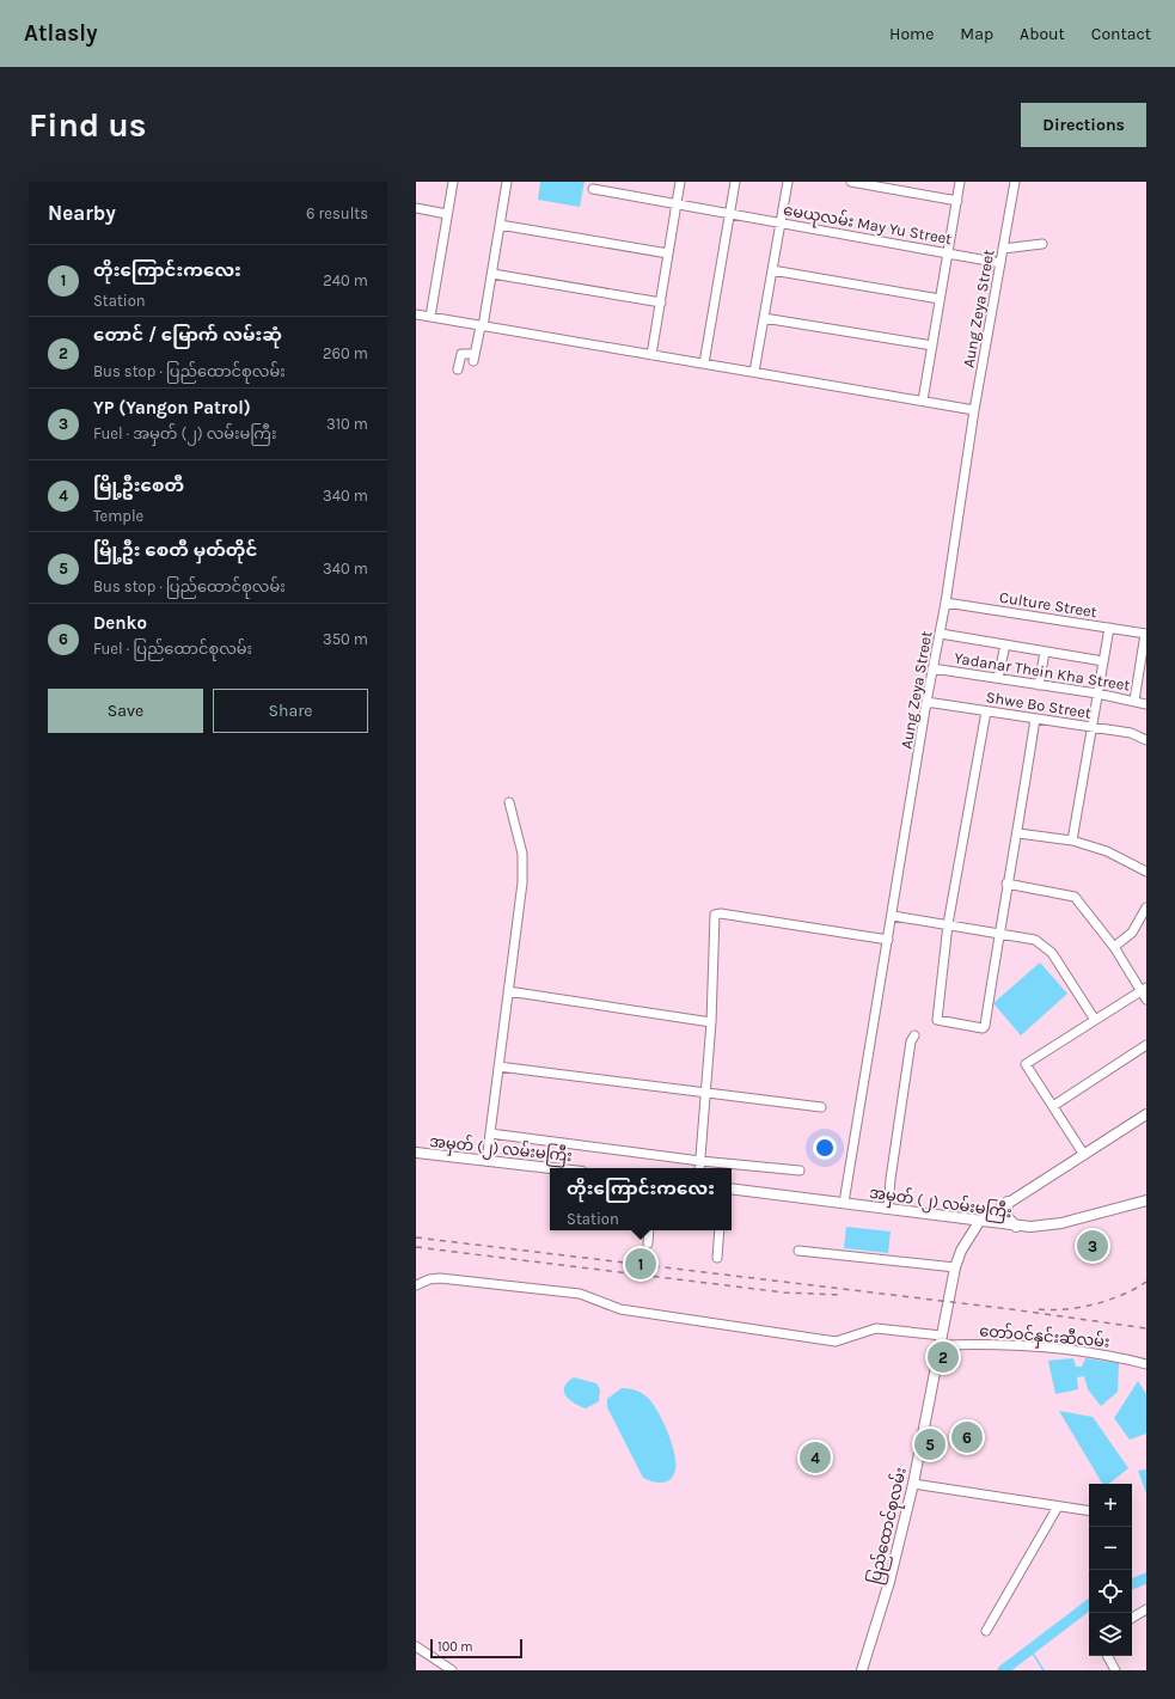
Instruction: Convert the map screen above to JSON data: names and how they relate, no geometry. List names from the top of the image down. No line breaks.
{"streets":{"main road":["အမှတ် (၂) လမ်းမကြီး","ပြည်ထောင်စုလမ်း"],"street":["မေယုလမ်း May Yu Street","Aung Zeya Street","Culture Street","Yadanar Thein Kha Street","Shwe Bo Street","တော်ဝင်နှင်းဆီလမ်း"]},"crossings":[["မေယုလမ်း May Yu Street","Aung Zeya Street"],["Aung Zeya Street","Culture Street"],["Aung Zeya Street","Yadanar Thein Kha Street"],["Aung Zeya Street","Shwe Bo Street"],["Aung Zeya Street","အမှတ် (၂) လမ်းမကြီး"],["အမှတ် (၂) လမ်းမကြီး","ပြည်ထောင်စုလမ်း"],["တော်ဝင်နှင်းဆီလမ်း","ပြည်ထောင်စုလမ်း"]],"scale_bar":"100 m","page":{"header":"Atlasly","nav":["Home","Map","About","Contact"],"buttons":["Directions",["Save","Share"]],"title":"Find us","heading":["Nearby","6 results"],"list":[{"mark":"1","name":"တိုးကြောင်းကလေး","note":"Station","value":"240 m"},{"mark":"2","name":"တောင် / မြောက် လမ်းဆုံ","note":"Bus stop · ပြည်ထောင်စုလမ်း","value":"260 m"},{"mark":"3","name":"YP (Yangon Patrol)","note":"Fuel · အမှတ် (၂) လမ်းမကြီး","value":"310 m"},{"mark":"4","name":"မြို့ဦးစေတီ","note":"Temple","value":"340 m"},{"mark":"5","name":"မြို့ဦး စေတီ မှတ်တိုင်","note":"Bus stop · ပြည်ထောင်စုလမ်း","value":"340 m"},{"mark":"6","name":"Denko","note":"Fuel · ပြည်ထောင်စုလမ်း","value":"350 m"}],"popup":["တိုးကြောင်းကလေး","Station"],"pins":["3","1","2","6","5","4"],"map_buttons":["+","−"],"scale":"100 m"}}
